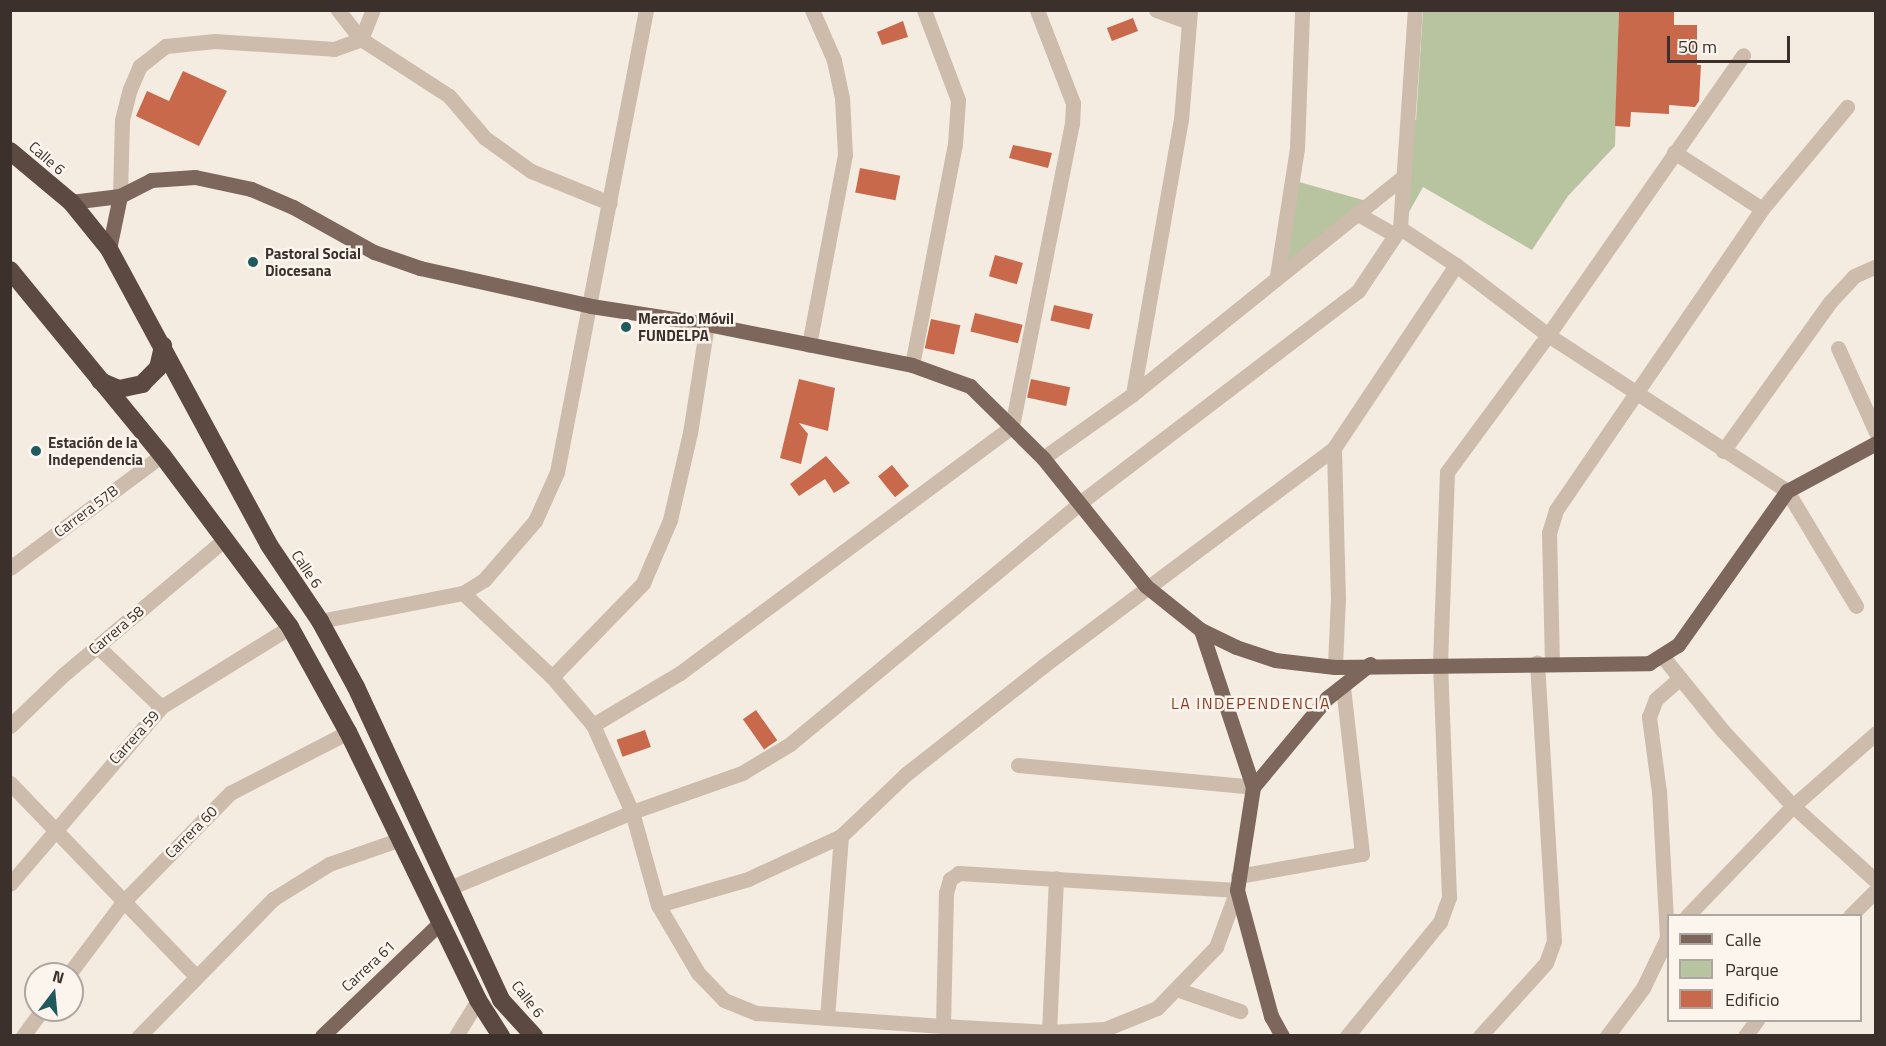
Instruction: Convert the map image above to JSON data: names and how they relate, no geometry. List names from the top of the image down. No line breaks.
{"streets":{"highway":["Calle 6"],"main road":["Carrera 61"],"street":["Carrera 57B","Carrera 58","Carrera 59","Carrera 60"]},"districts":["LA INDEPENDENCIA"],"places":["Pastoral Social Diocesana","Mercado Móvil FUNDELPA","Estación de la Independencia"],"legend":["Calle","Parque","Edificio"],"scale_bar":"50 m","north":"top"}
